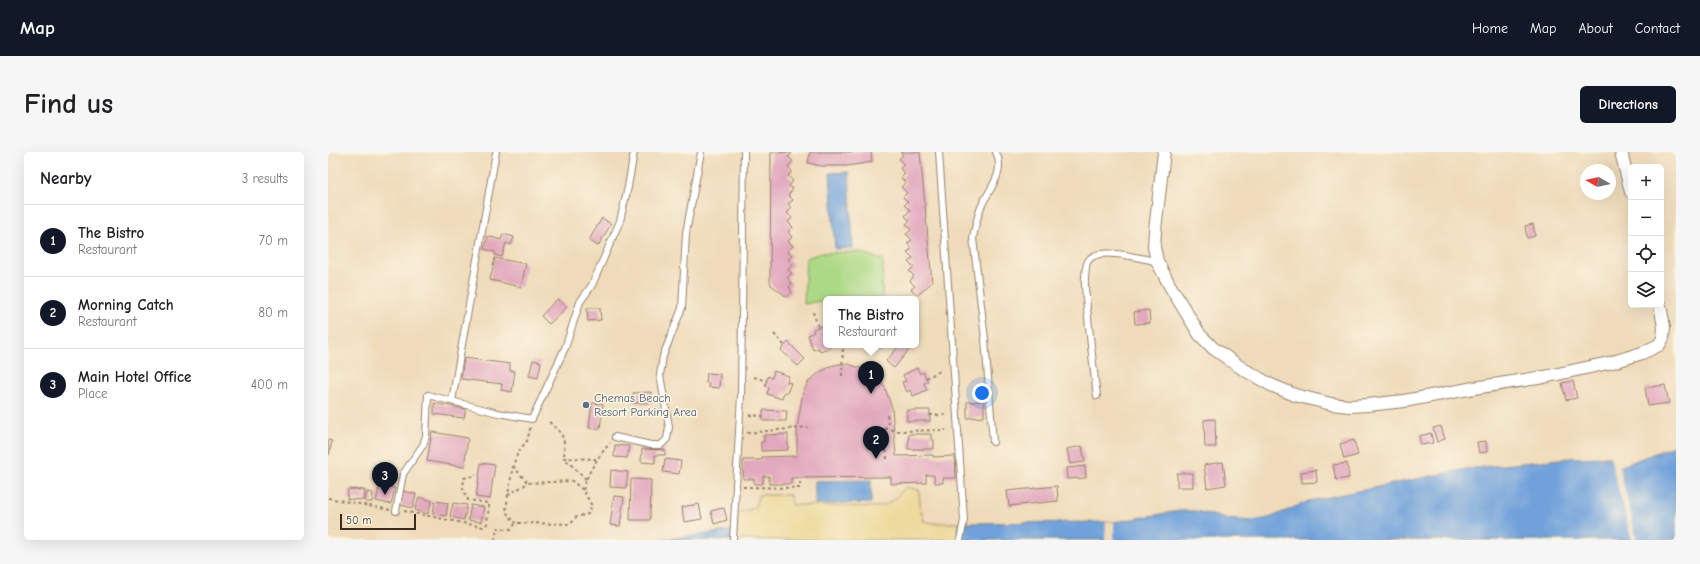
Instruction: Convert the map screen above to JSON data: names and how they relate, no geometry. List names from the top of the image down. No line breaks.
{"places":["Chemas Beach Resort Parking Area"],"scale_bar":"50 m","north":"left","page":{"header":"Map","nav":["Home","Map","About","Contact"],"buttons":"Directions","title":"Find us","heading":["Nearby","3 results"],"map_buttons":["+","−"],"list":[{"mark":"1","name":"The Bistro","note":"Restaurant","value":"70 m"},{"mark":"2","name":"Morning Catch","note":"Restaurant","value":"80 m"},{"mark":"3","name":"Main Hotel Office","note":"Place","value":"400 m"}],"popup":["The Bistro","Restaurant"],"pins":["1","2","3"],"scale":"50 m"}}
